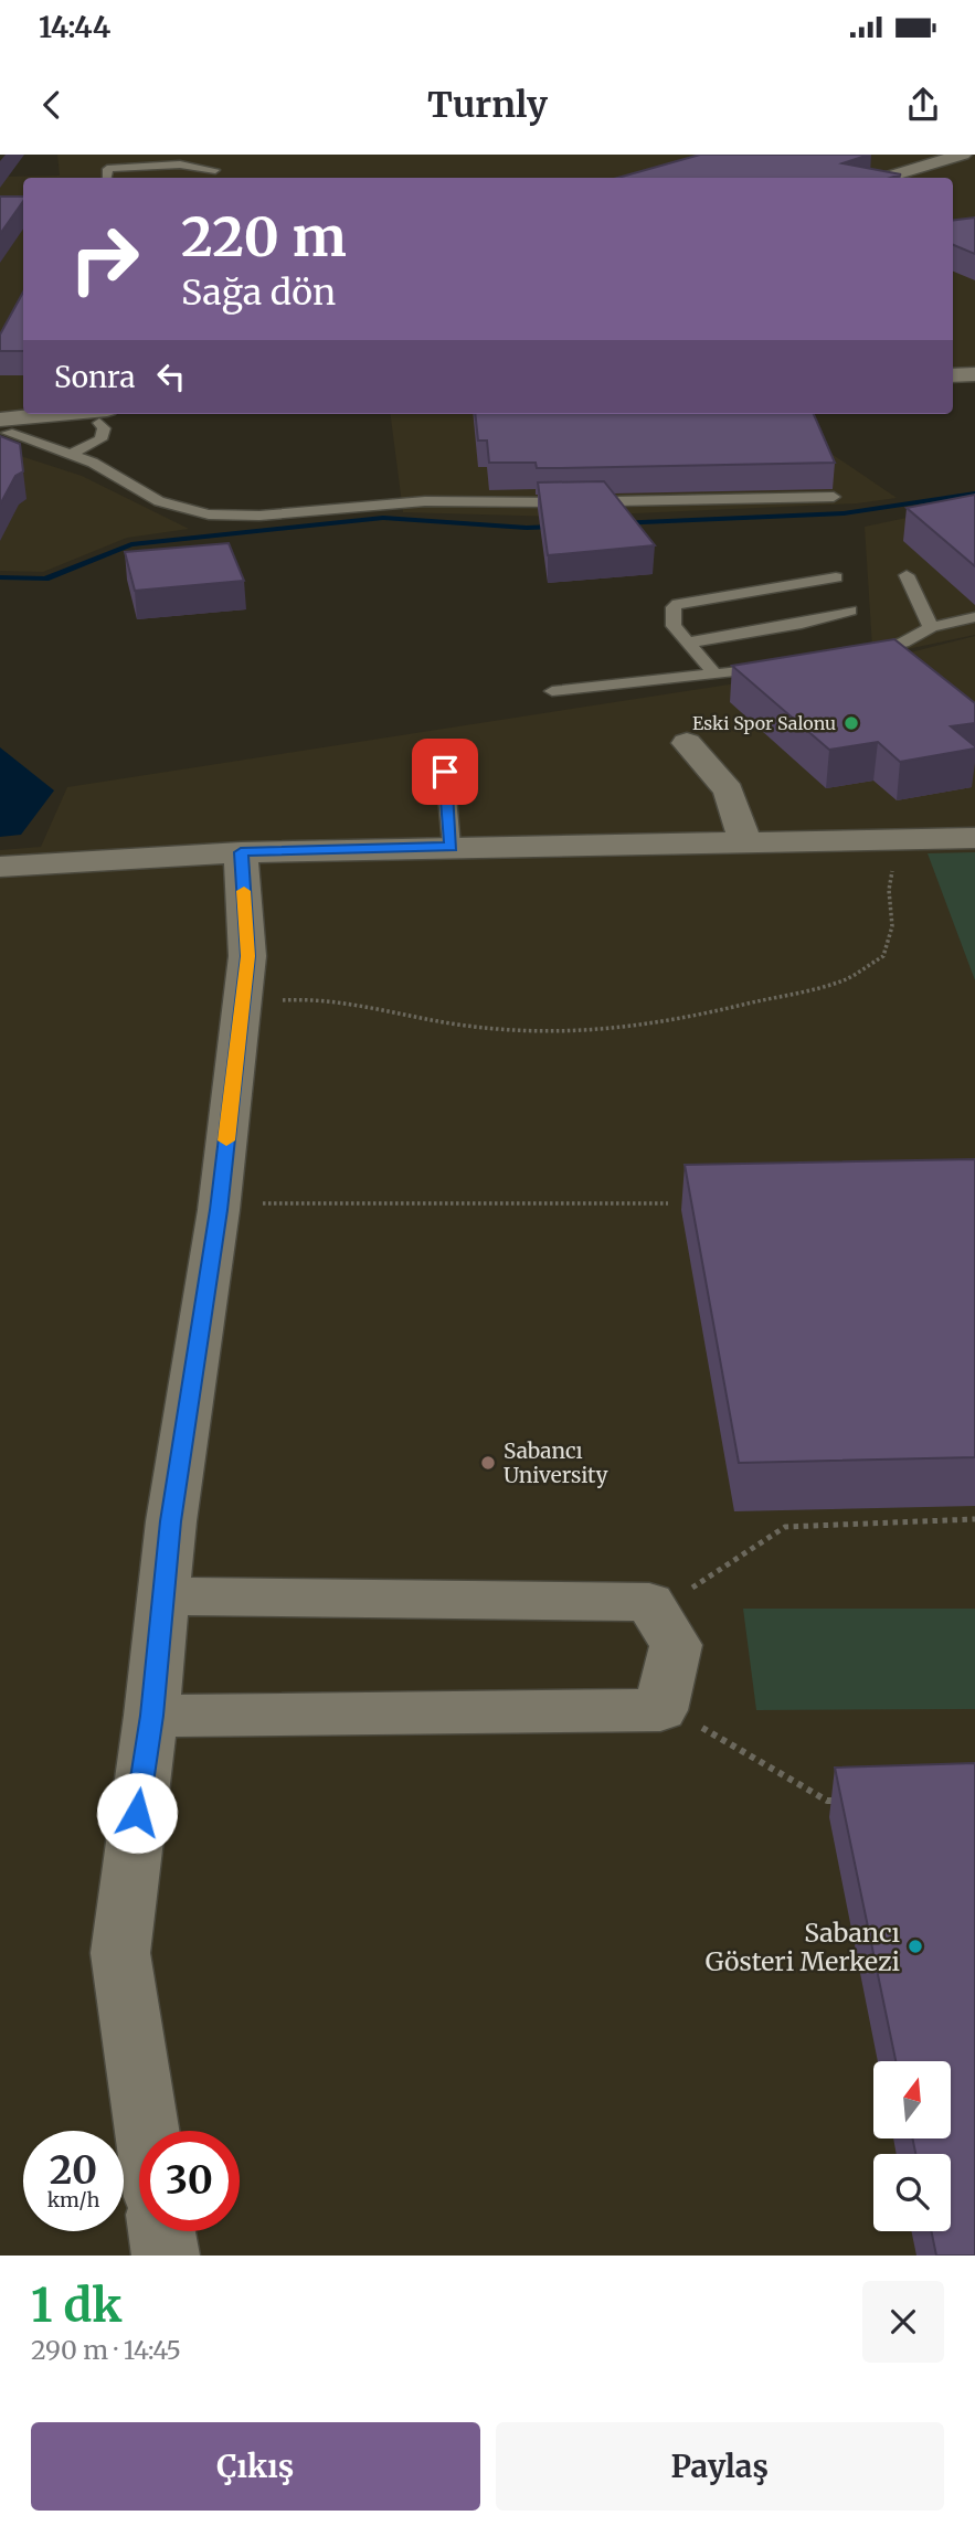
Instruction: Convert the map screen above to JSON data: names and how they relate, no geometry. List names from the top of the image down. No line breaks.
{"places":["Eski Spor Salonu","Sabancı University","Sabancı Gösteri Merkezi"],"north":"top","page":{"status":"14:44","header":"Turnly","turn":["220 m","Sağa dön"],"then":"Sonra","speed":"20 km/h","limit":"30","heading":["1 dk","290 m · 14:45"],"buttons":["Çıkış","Paylaş"]}}
